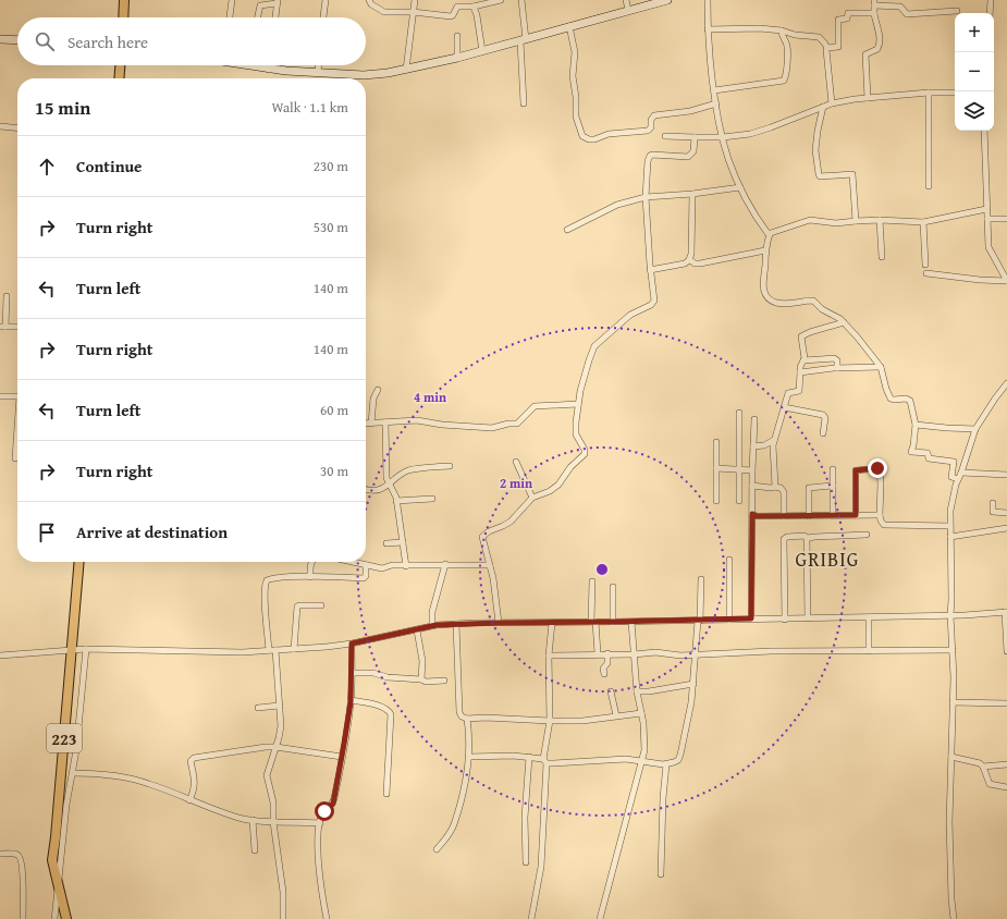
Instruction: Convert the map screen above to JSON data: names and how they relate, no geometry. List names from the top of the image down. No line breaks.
{"streets":{"main road":["223"]},"districts":["GRIBIG"],"page":{"map_buttons":["+","−"],"search":"Search here","heading":["15 min","Walk · 1.1 km"],"list":[["Continue","230 m"],["Turn right","530 m"],["Turn left","140 m"],["Turn right","140 m"],["Turn left","60 m"],["Turn right","30 m"],"Arrive at destination"]},"rings":["4 min","2 min"]}
